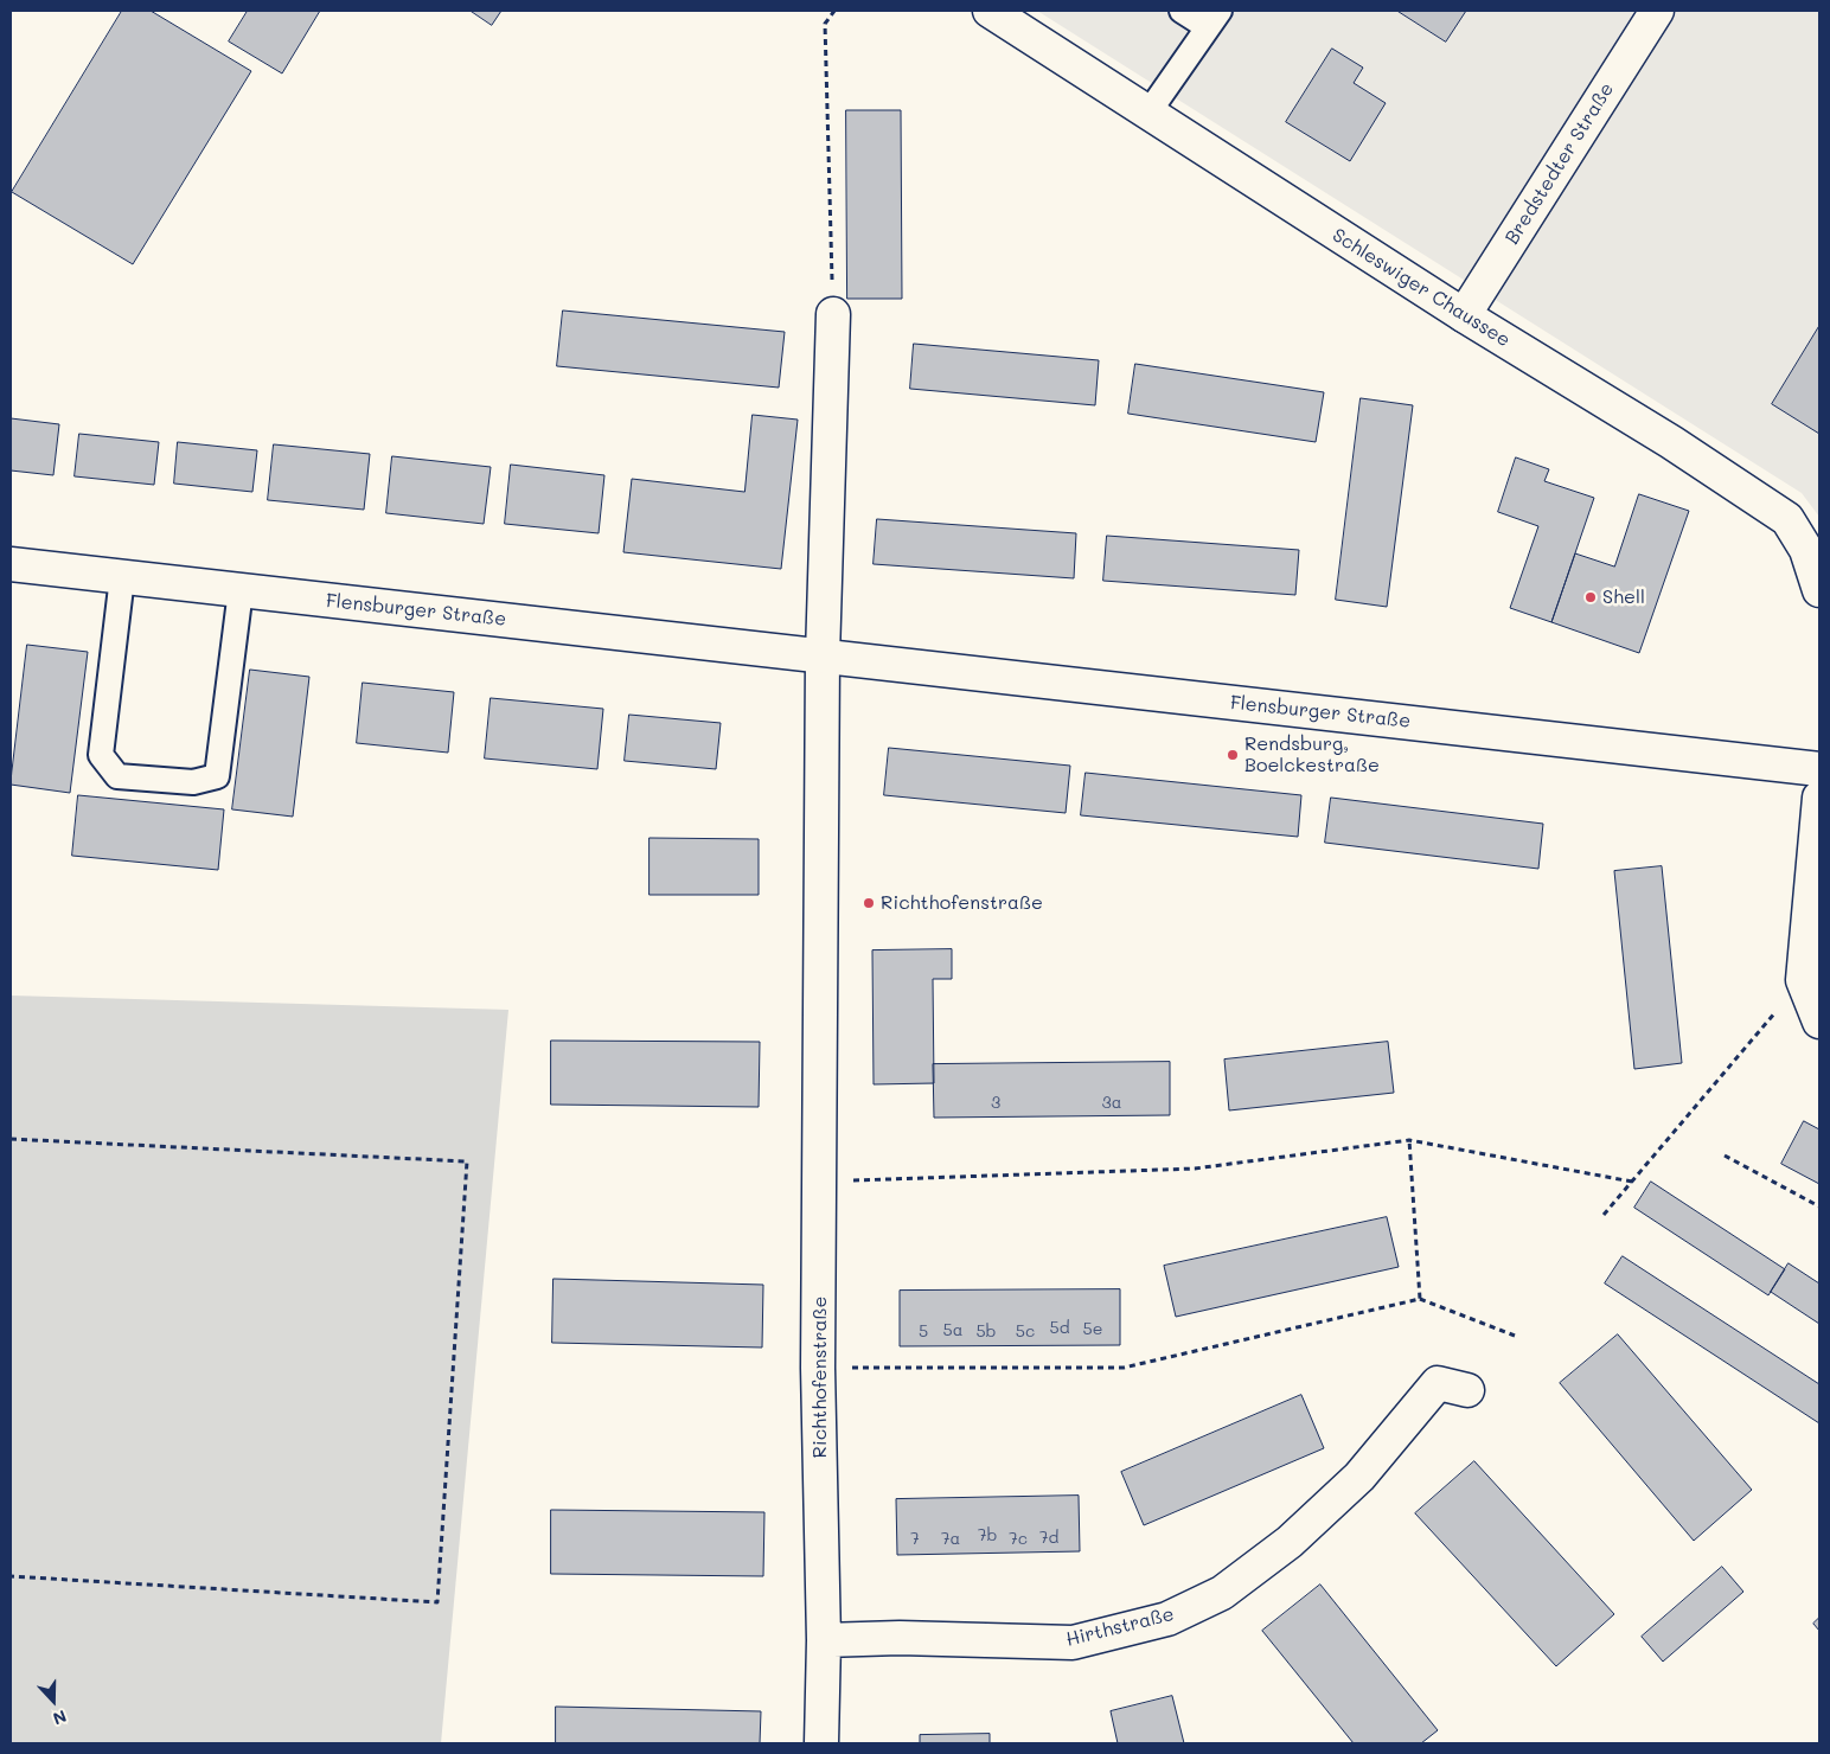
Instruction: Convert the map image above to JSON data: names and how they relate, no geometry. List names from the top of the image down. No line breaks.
{"streets":{"street":["Bredstedter Straße","Schleswiger Chaussee","Flensburger Straße","Richthofenstraße","Hirthstraße"]},"crossings":[["Bredstedter Straße","Schleswiger Chaussee"],["Flensburger Straße","Richthofenstraße"],["Richthofenstraße","Hirthstraße"]],"places":["Shell","Rendsburg, Boelckestraße","Richthofenstraße"],"house_numbers":["3","3a","5d","5e","5a","5","5b","5c","7b","7d","7","7a","7c"],"north":"bottom"}
